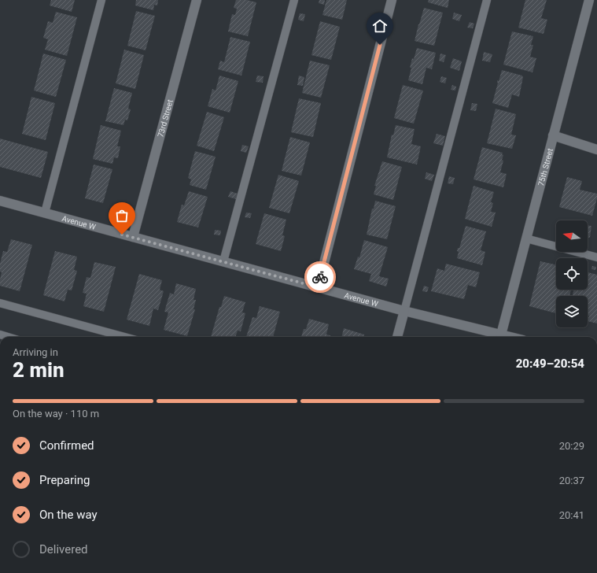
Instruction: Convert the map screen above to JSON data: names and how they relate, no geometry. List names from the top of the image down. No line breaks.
{"streets":{"street":["73rd Street","75th Street","Avenue W"]},"crossings":[["73rd Street","Avenue W"],["75th Street","Avenue W"]],"north":"left","page":{"heading":["2 min","Arriving in","20:49–20:54"],"bar":"On the way · 110 m","list":[["Confirmed","20:29"],["Preparing","20:37"],["On the way","20:41"],"Delivered"]}}
